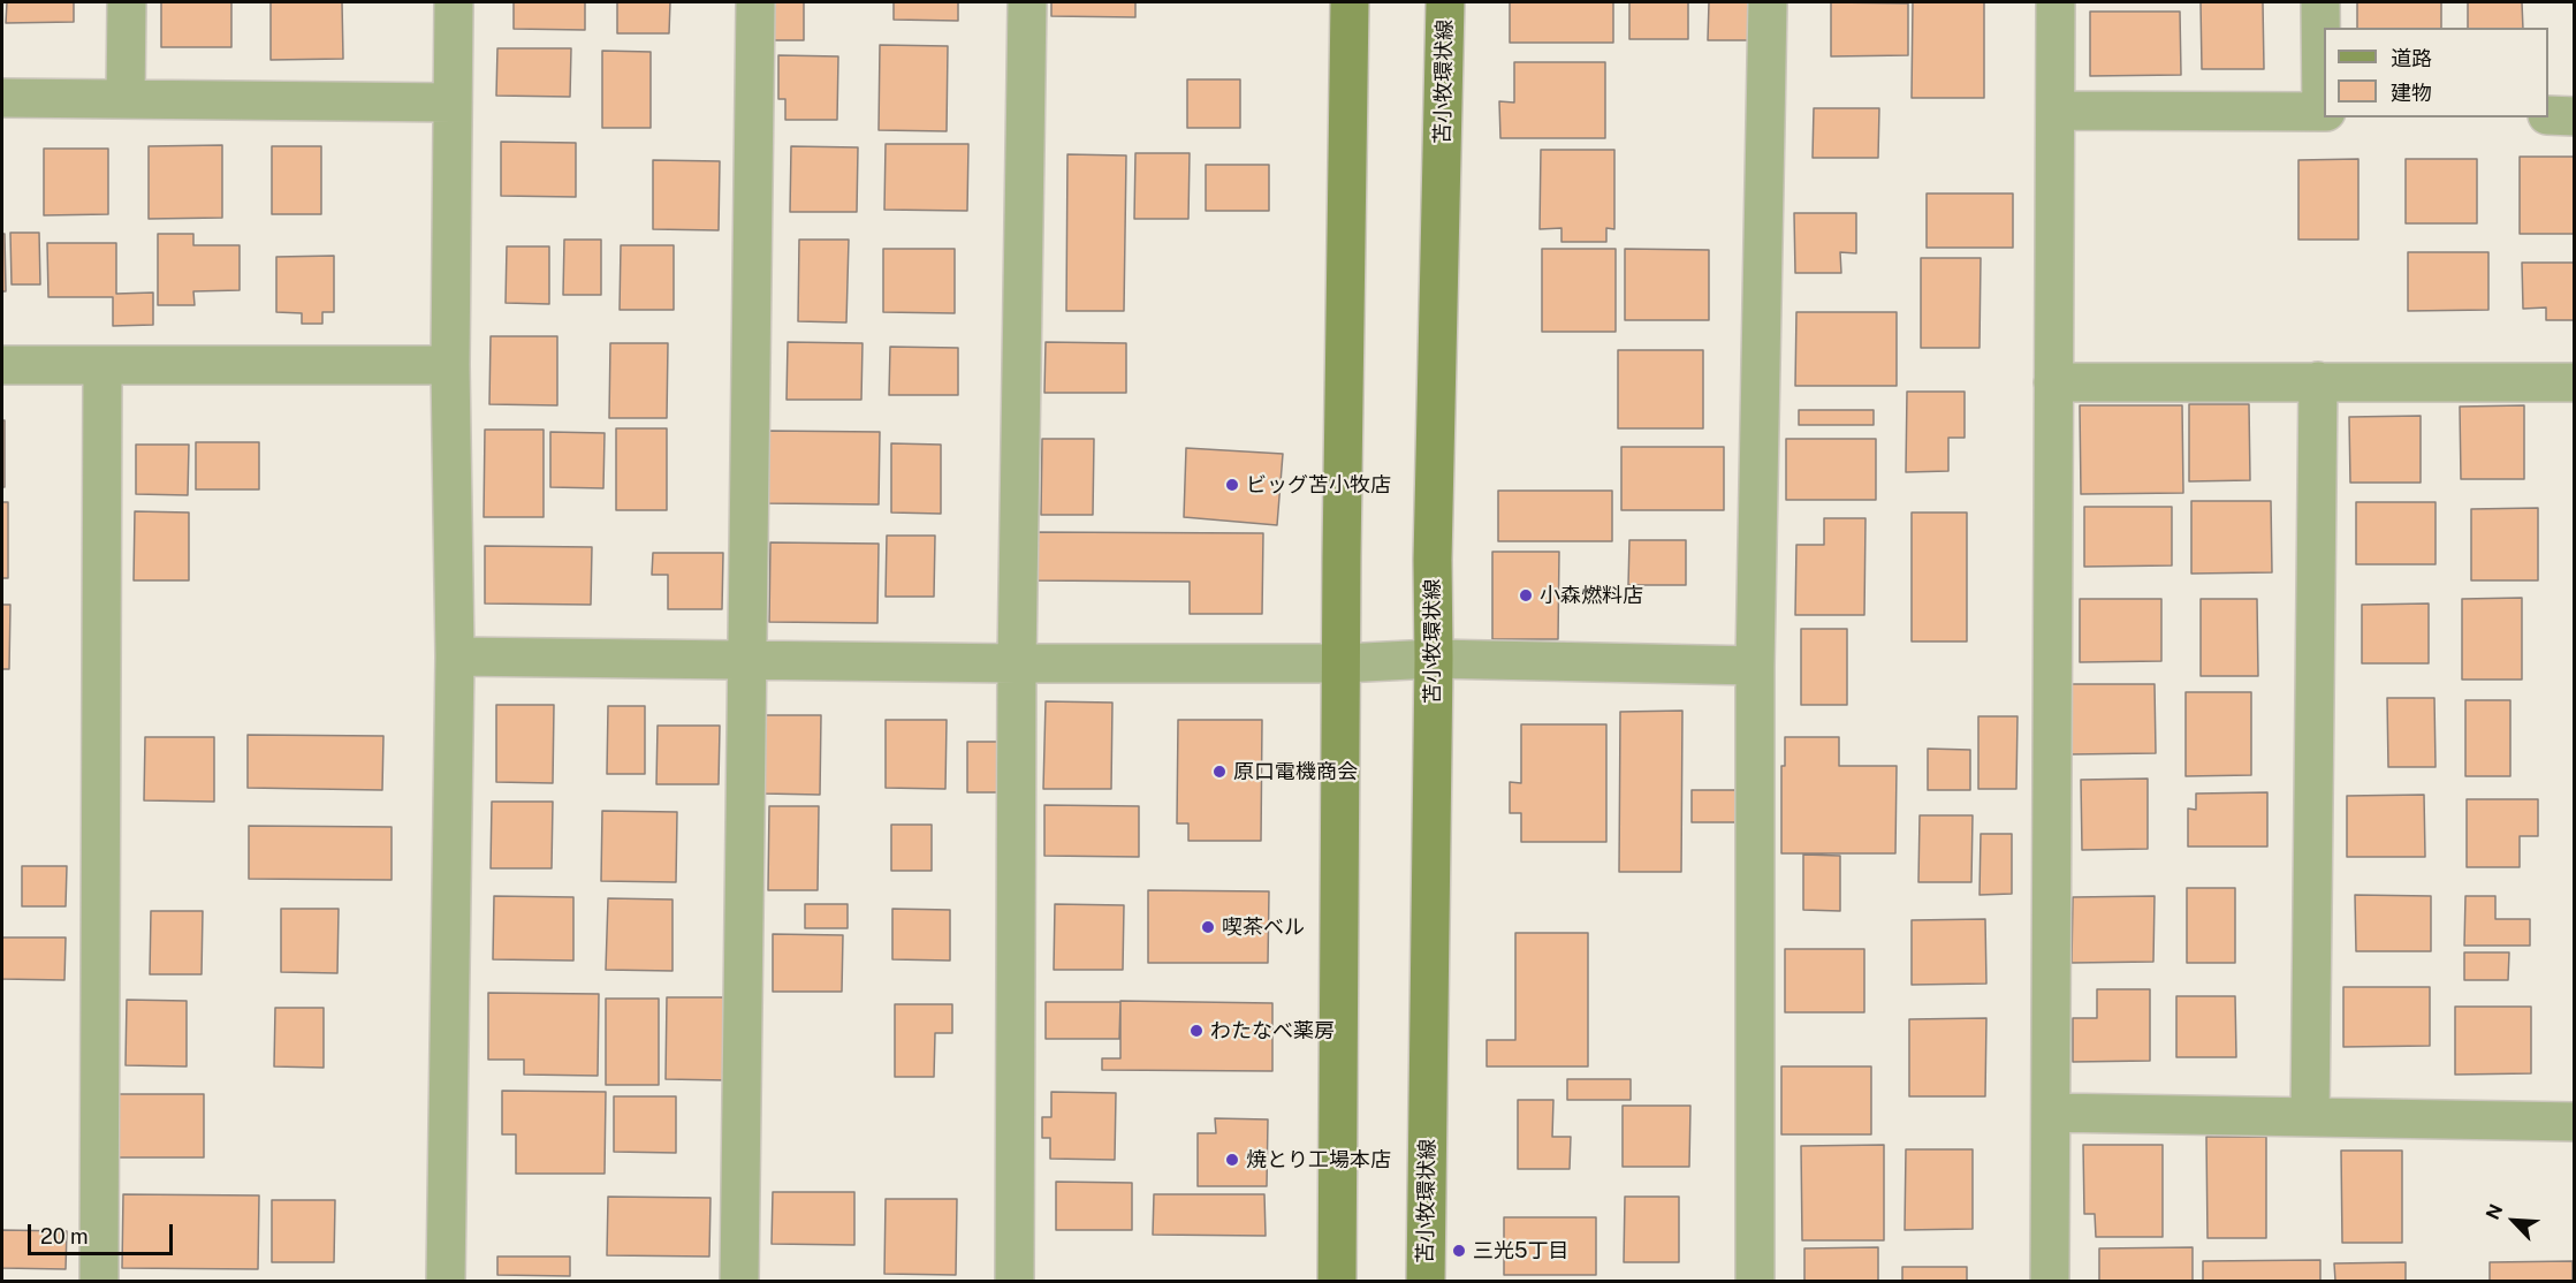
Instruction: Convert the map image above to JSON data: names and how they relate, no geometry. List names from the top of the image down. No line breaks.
{"streets":{"main road":["苫小牧環状線"]},"places":["ビッグ苫小牧店","小森燃料店","原口電機商会","喫茶ベル","わたなべ薬房","焼とり工場本店","三光5丁目"],"legend":["道路","建物"],"scale_bar":"20 m","north":"top left"}
